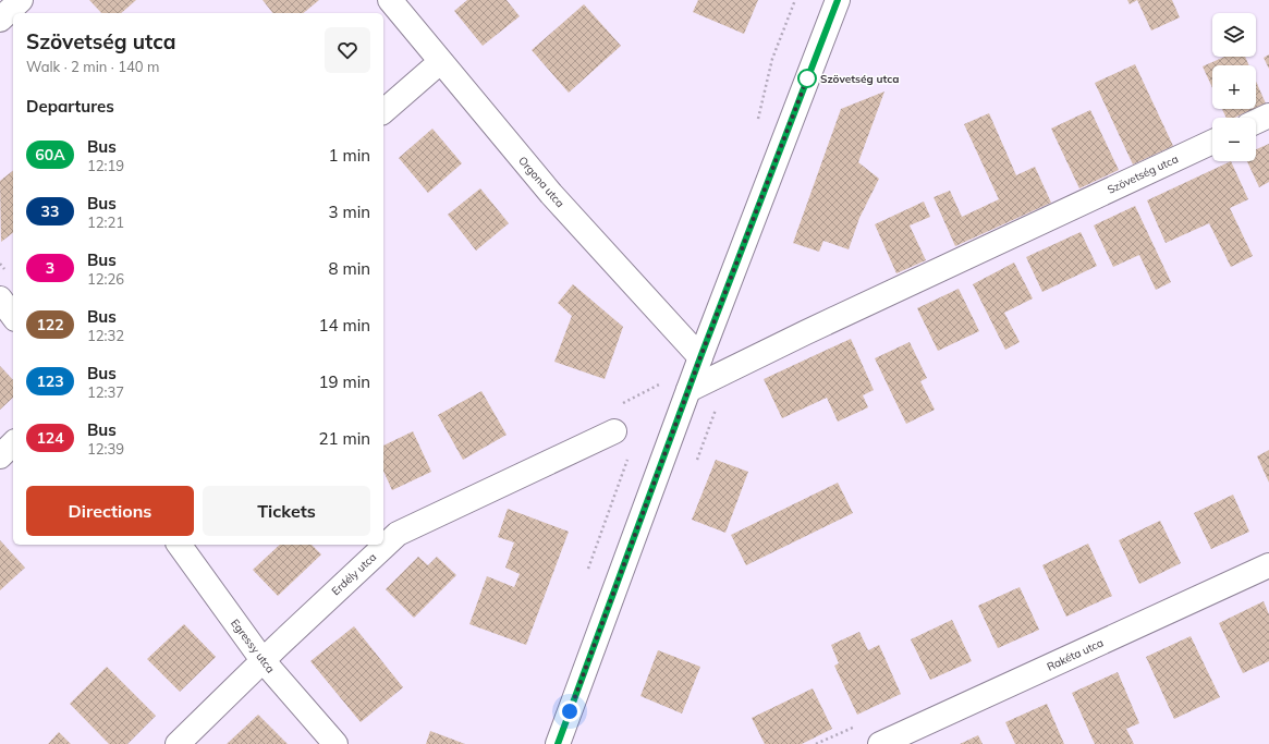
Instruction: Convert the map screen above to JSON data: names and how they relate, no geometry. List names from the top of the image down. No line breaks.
{"streets":{"street":["Szövetség utca","Orgona utca","Erdély utca","Egressy utca","Rakéta utca"]},"crossings":[["Erdély utca","Egressy utca"]],"places":["Szövetség utca"],"lines":["bus line 60A"],"page":{"map_buttons":["+","−"],"heading":[["Szövetség utca","Walk · 2 min · 140 m"],"Departures"],"list":[{"mark":"60A","name":"Bus","note":"12:19","value":"1 min"},{"mark":"33","name":"Bus","note":"12:21","value":"3 min"},{"mark":"3","name":"Bus","note":"12:26","value":"8 min"},{"mark":"122","name":"Bus","note":"12:32","value":"14 min"},{"mark":"123","name":"Bus","note":"12:37","value":"19 min"},{"mark":"124","name":"Bus","note":"12:39","value":"21 min"}],"buttons":["Directions","Tickets"]}}
